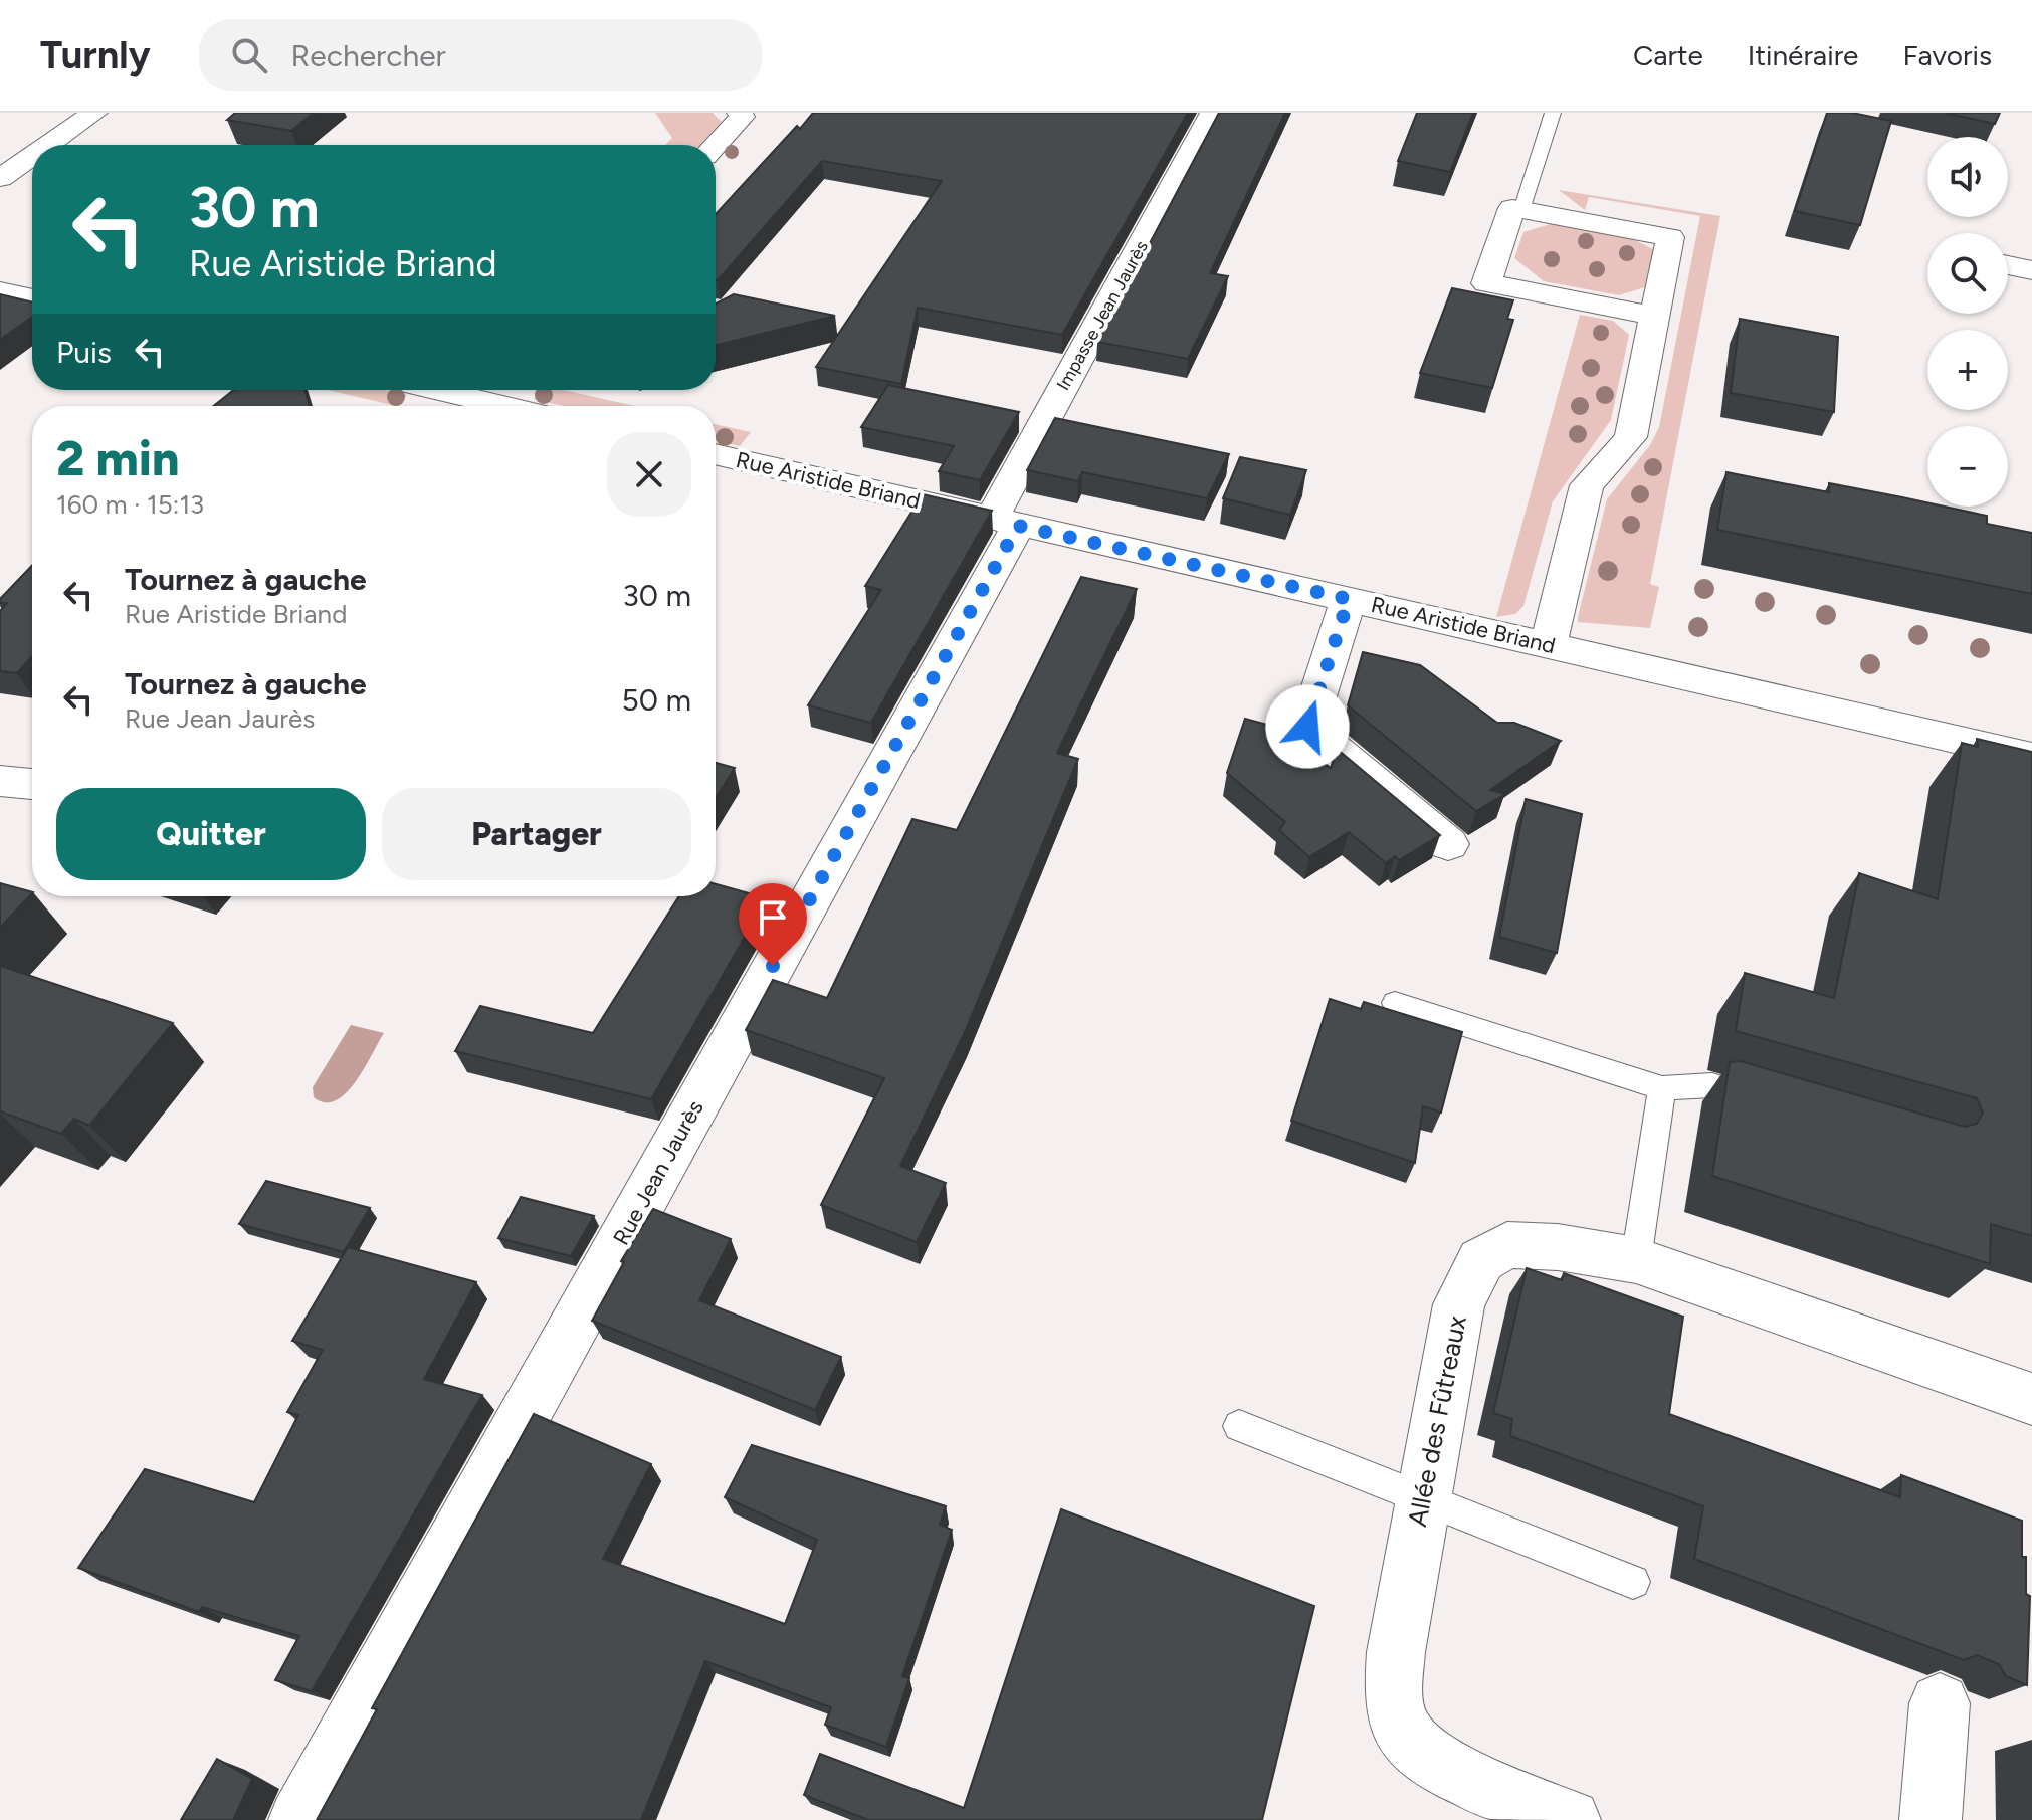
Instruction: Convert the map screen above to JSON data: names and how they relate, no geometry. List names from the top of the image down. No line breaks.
{"streets":{"street":["Impasse Jean Jaurès","Rue Aristide Briand","Rue Jean Jaurès","Allée des Fûtreaux"]},"crossings":[["Impasse Jean Jaurès","Rue Aristide Briand"],["Impasse Jean Jaurès","Rue Jean Jaurès"],["Rue Aristide Briand","Rue Jean Jaurès"]],"page":{"header":"Turnly","search":"Rechercher","nav":["Carte","Itinéraire","Favoris"],"map_buttons":["+","−"],"turn":["30 m","Rue Aristide Briand"],"then":"Puis","heading":["2 min","160 m · 15:13"],"list":[{"name":"Tournez à gauche","note":"Rue Aristide Briand","value":"30 m"},{"name":"Tournez à gauche","note":"Rue Jean Jaurès","value":"50 m"}],"buttons":["Quitter","Partager"]}}
